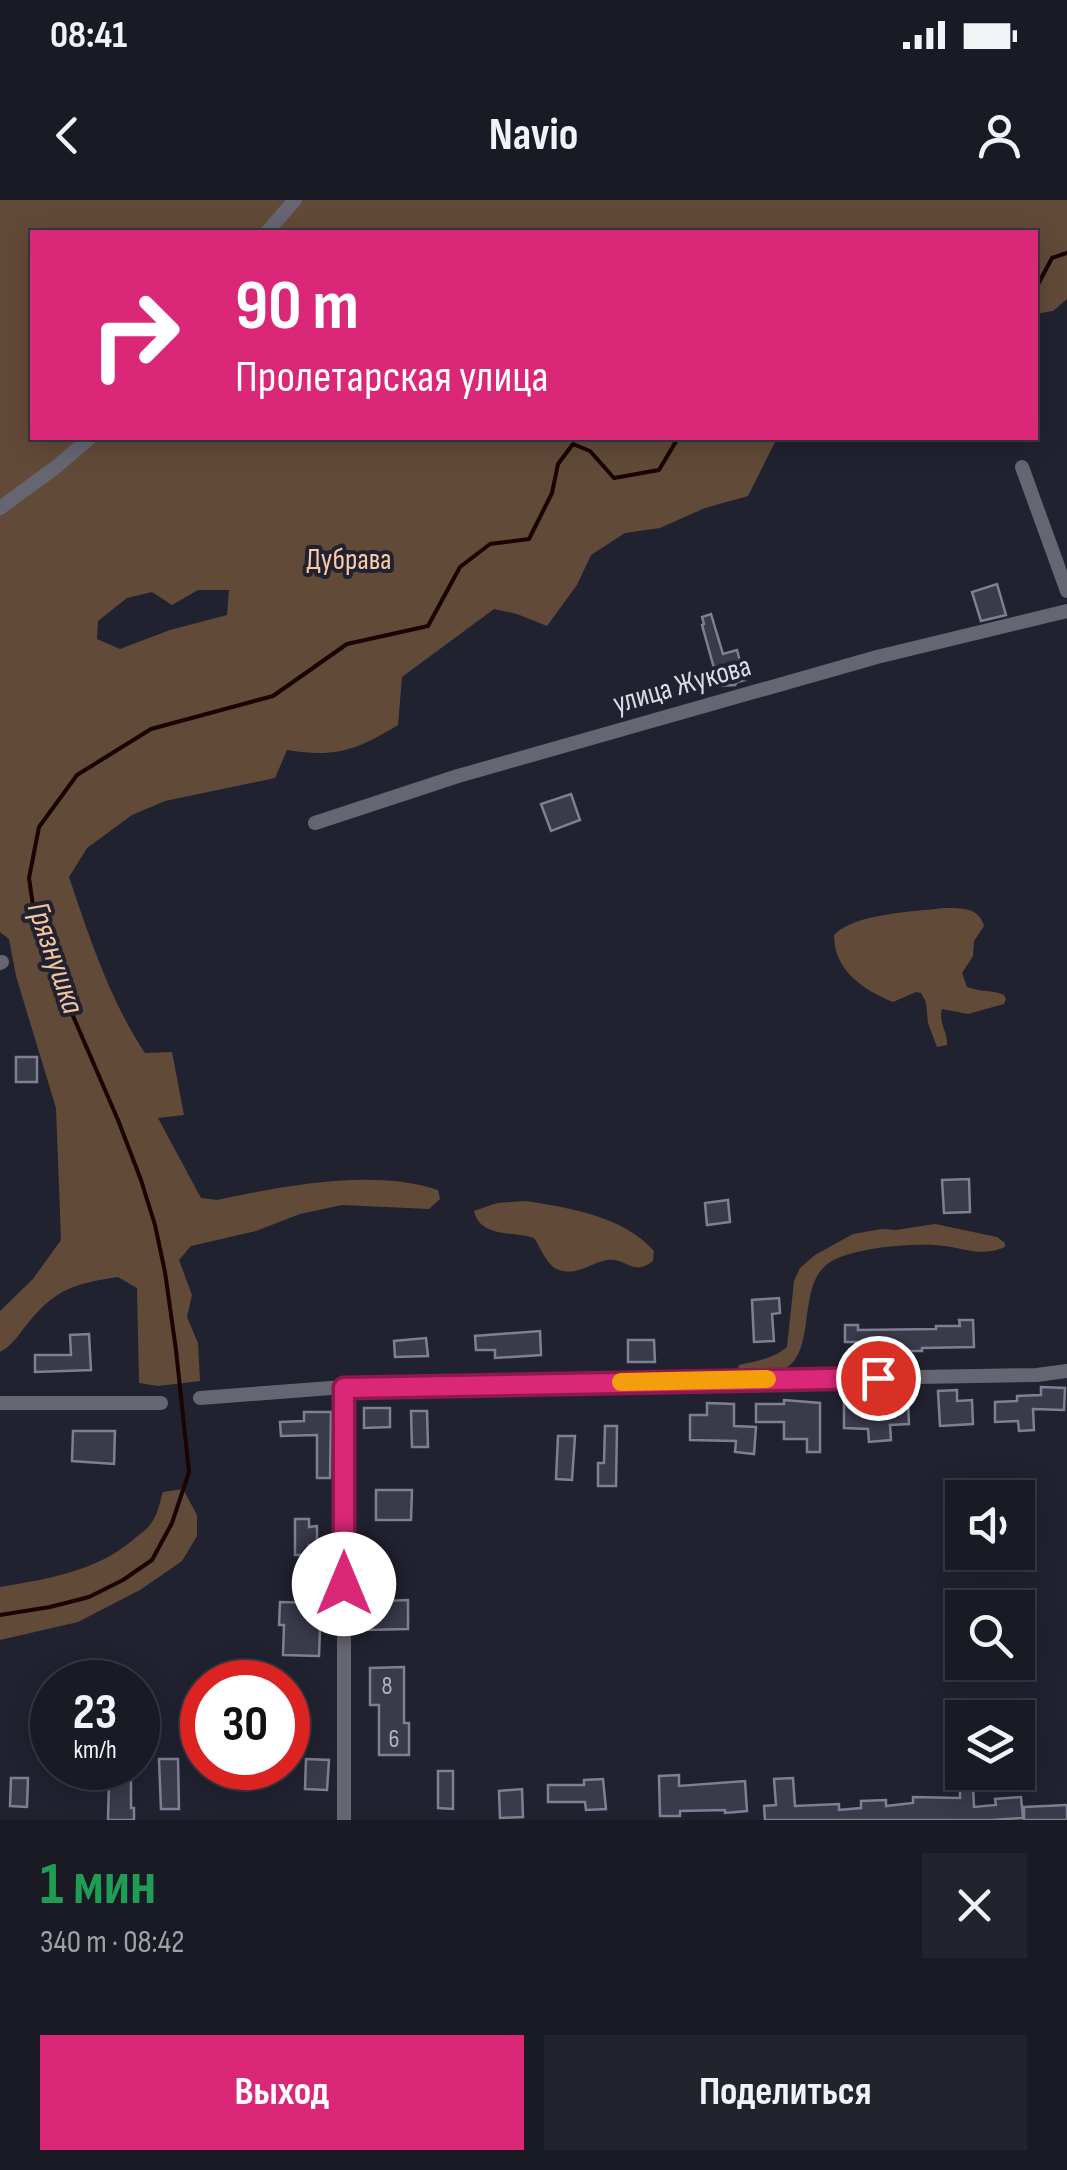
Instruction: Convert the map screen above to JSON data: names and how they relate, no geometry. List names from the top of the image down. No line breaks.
{"streets":{"street":["улица Жукова"]},"water":["Грязнушка"],"parks":["Дубрава"],"house_numbers":["8","6"],"page":{"status":"08:41","header":"Navio","turn":["90 m","Пролетарская улица"],"speed":"23 km/h","limit":"30","heading":["1 мин","340 m · 08:42"],"buttons":["Выход","Поделиться"]}}
